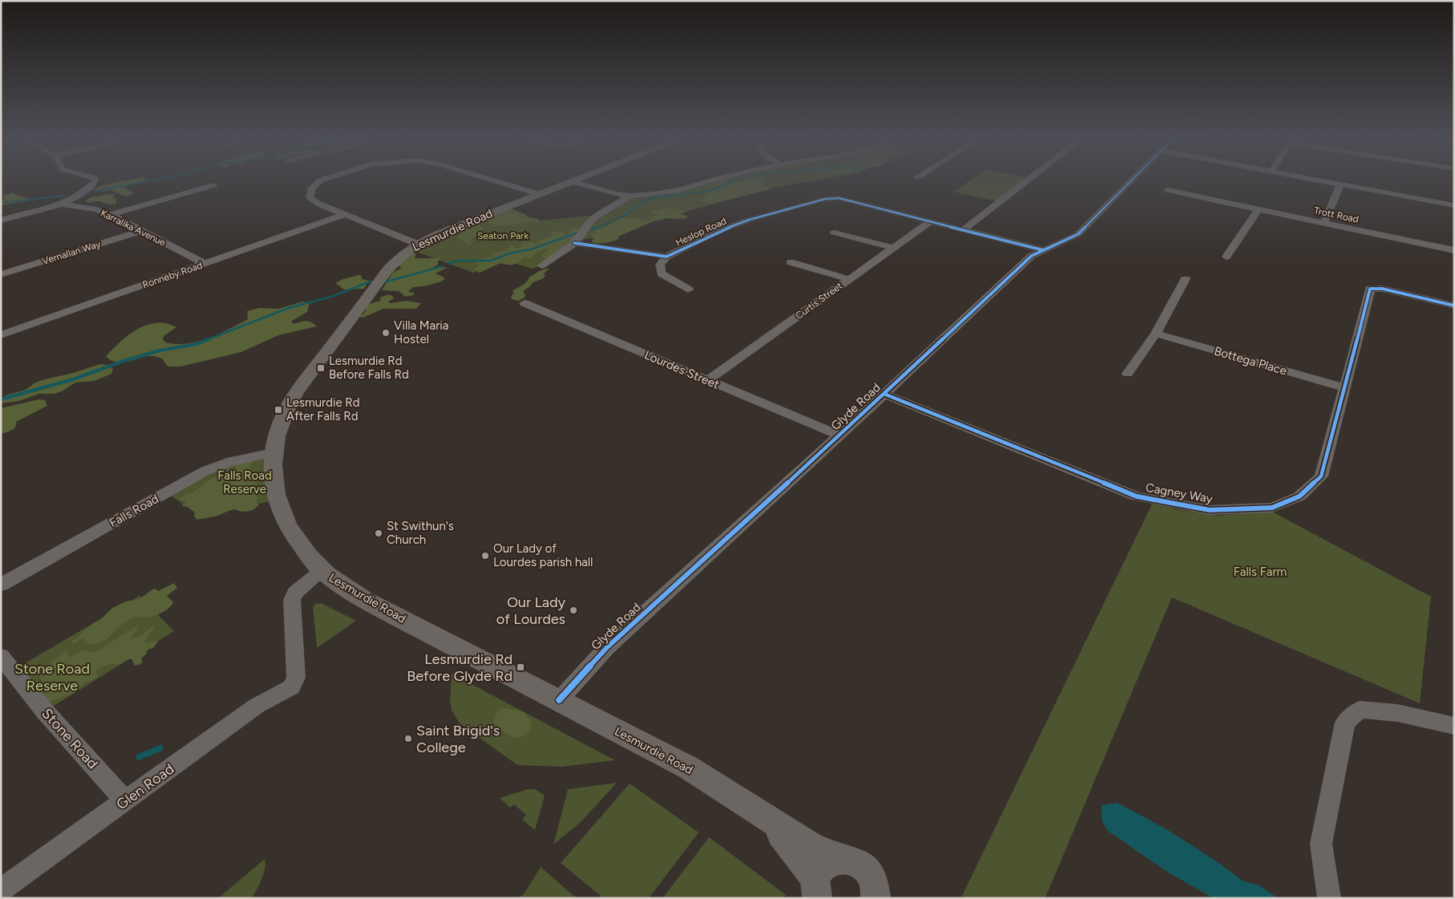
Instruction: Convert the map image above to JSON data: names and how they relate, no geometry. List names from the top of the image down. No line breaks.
{"streets":{"main road":["Lesmurdie Road"],"street":["Trott Road","Karralika Avenue","Heslop Road","Vernallan Way","Ronneby Road","Curtis Street","Bottega Place","Lourdes Street","Glyde Road","Cagney Way","Falls Road","Stone Road","Glen Road"]},"crossings":[["Karralika Avenue","Vernallan Way"],["Karralika Avenue","Ronneby Road"],["Lesmurdie Road","Glyde Road"],["Lesmurdie Road","Falls Road"],["Lesmurdie Road","Glen Road"],["Heslop Road","Curtis Street"],["Heslop Road","Glyde Road"],["Curtis Street","Lourdes Street"],["Bottega Place","Cagney Way"],["Lourdes Street","Glyde Road"],["Glyde Road","Cagney Way"],["Stone Road","Glen Road"]],"parks":["Seaton Park","Falls Road Reserve","Falls Farm","Stone Road Reserve"],"places":{"other":["Villa Maria Hostel","St Swithun's Church","Our Lady of Lourdes parish hall","Our Lady of Lourdes","Saint Brigid's College"],"transit":["Lesmurdie Rd Before Falls Rd","Lesmurdie Rd After Falls Rd","Lesmurdie Rd Before Glyde Rd"]}}
